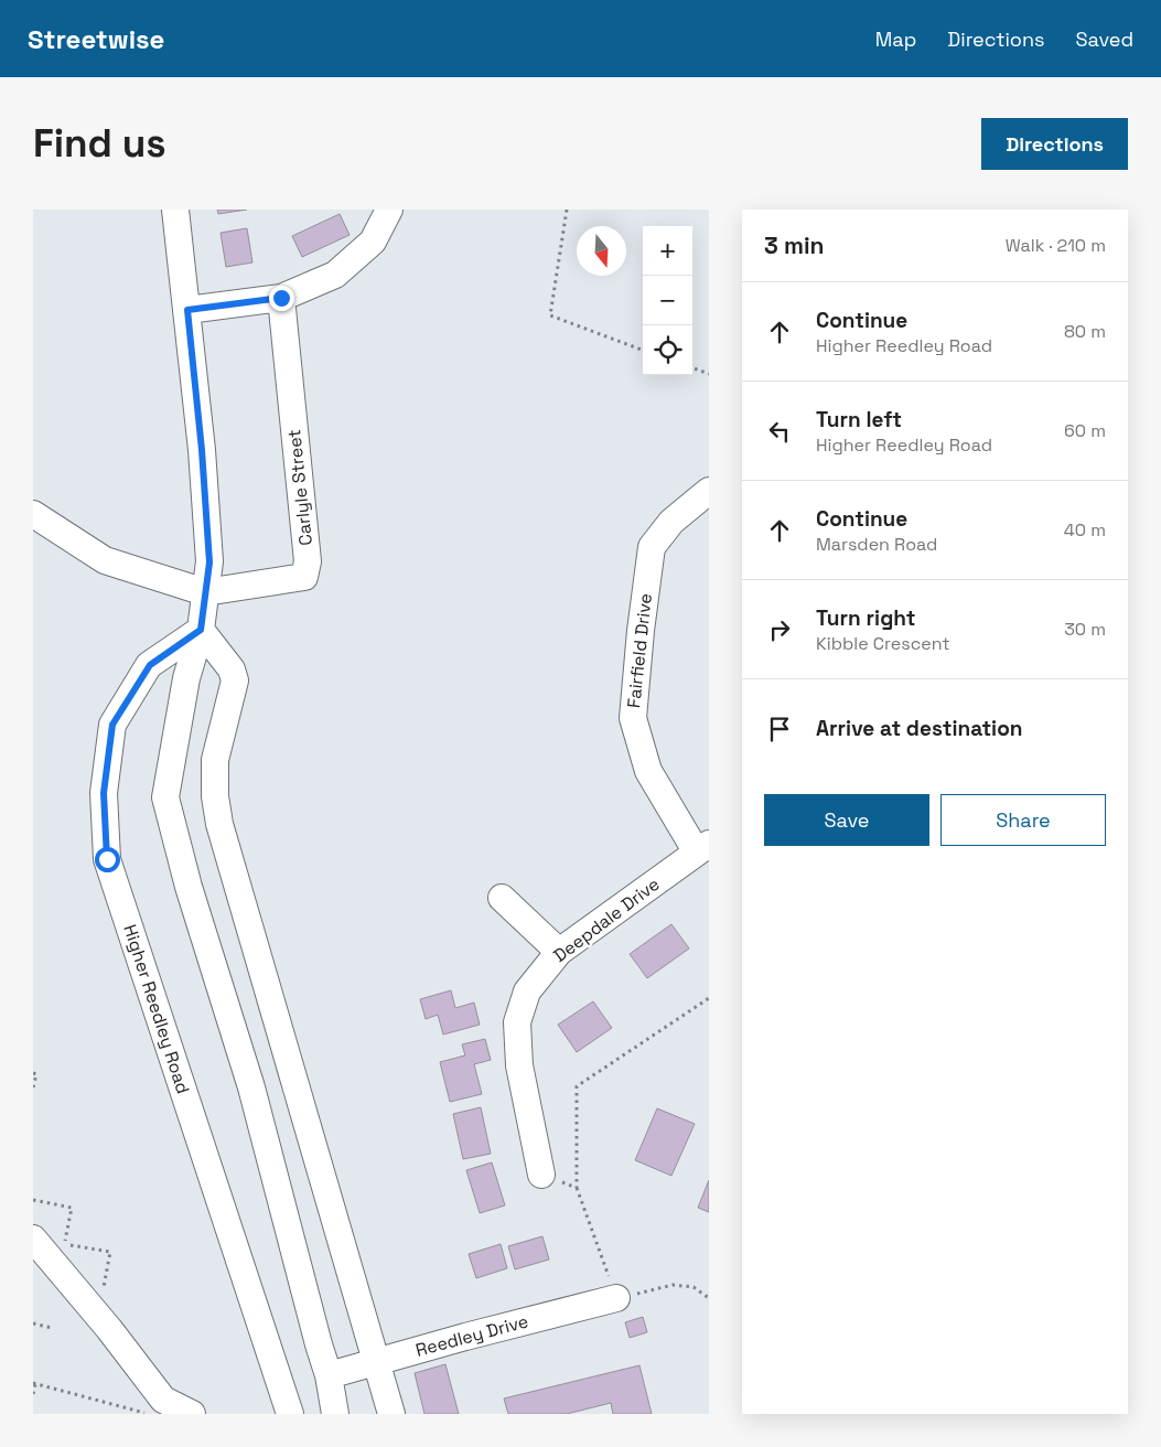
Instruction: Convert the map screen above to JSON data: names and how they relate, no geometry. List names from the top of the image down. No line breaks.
{"streets":{"street":["Carlyle Street","Fairfield Drive","Deepdale Drive","Higher Reedley Road","Reedley Drive"]},"crossings":[["Fairfield Drive","Deepdale Drive"]],"north":"bottom","page":{"header":"Streetwise","nav":["Map","Directions","Saved"],"buttons":["Directions",["Save","Share"]],"title":"Find us","heading":["3 min","Walk · 210 m"],"map_buttons":["+","−"],"list":[["Continue","Higher Reedley Road","80 m"],["Turn left","Higher Reedley Road","60 m"],["Continue","Marsden Road","40 m"],["Turn right","Kibble Crescent","30 m"],"Arrive at destination"]}}
